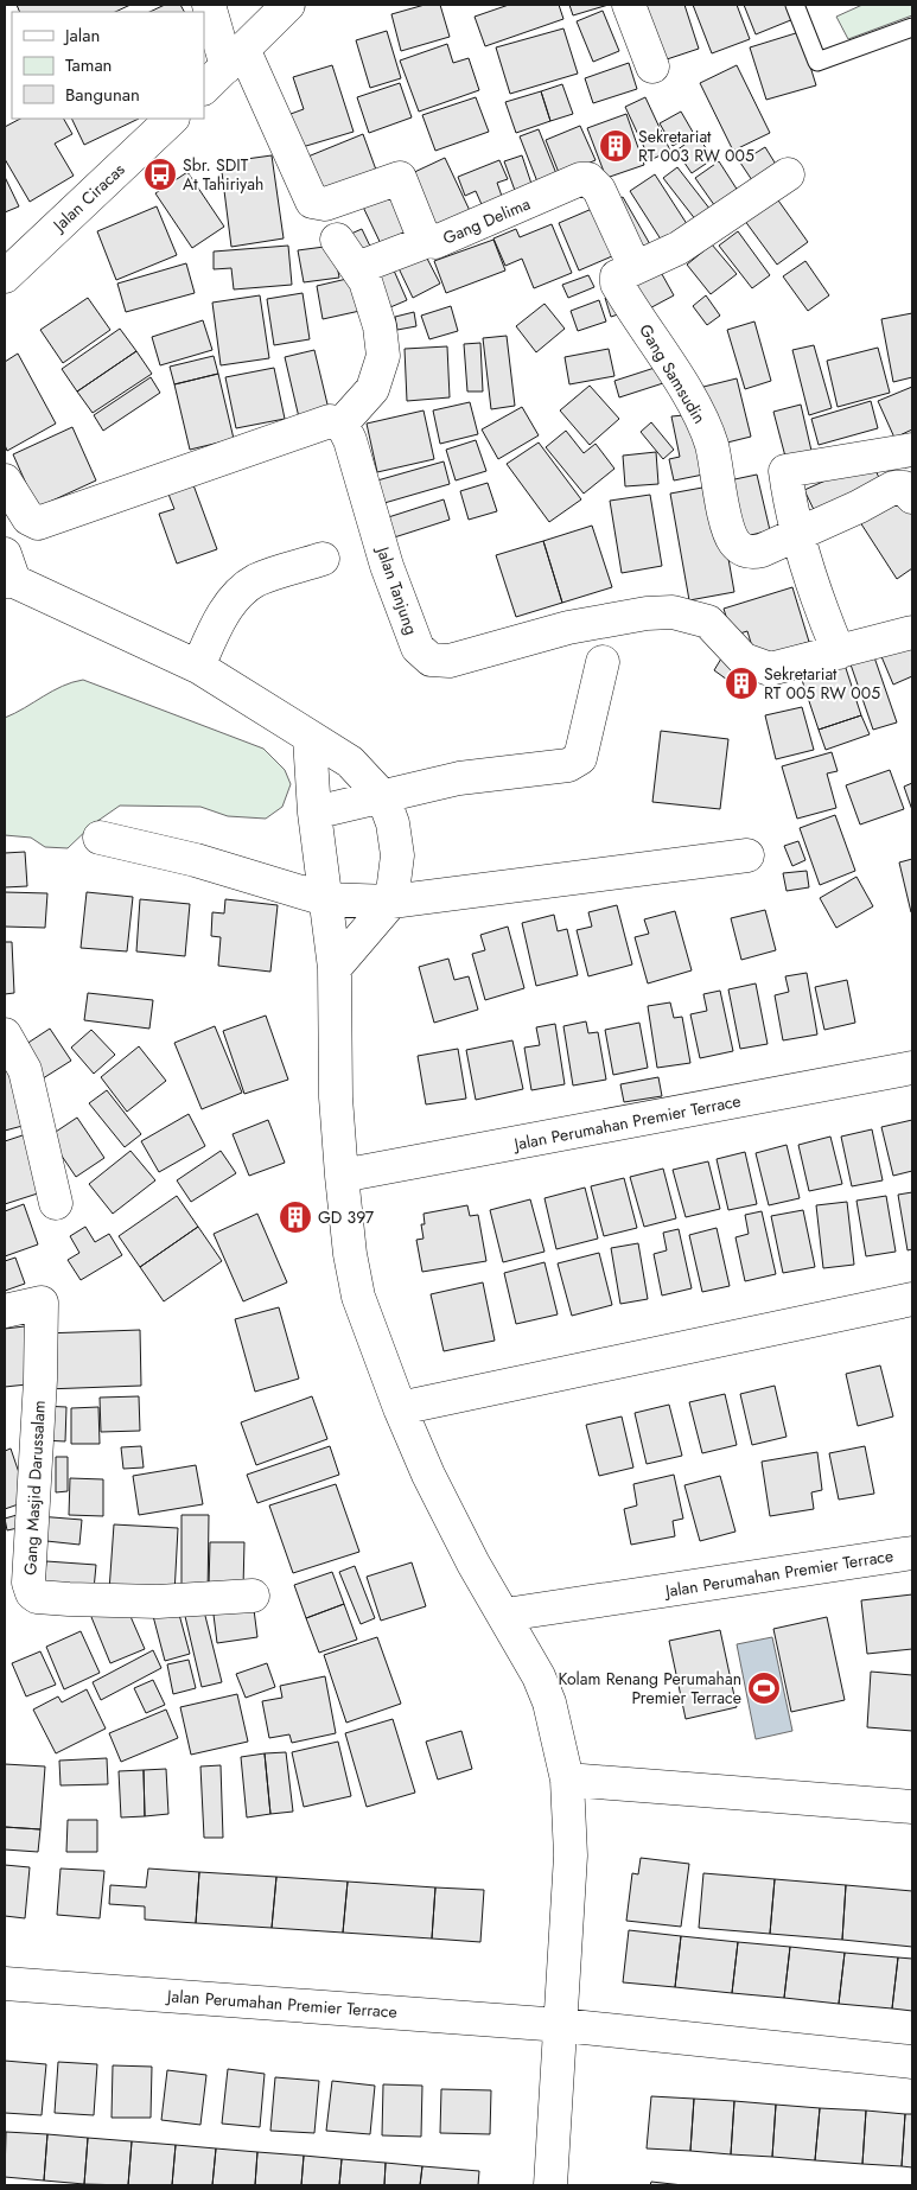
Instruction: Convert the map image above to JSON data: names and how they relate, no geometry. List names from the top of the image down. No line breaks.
{"streets":{"street":["Jalan Ciracas","Gang Delima","Gang Samsudin","Jalan Tanjung","Jalan Perumahan Premier Terrace","Gang Masjid Darussalam"]},"crossings":[["Gang Delima","Gang Samsudin"]],"places":{"building":["Sekretariat RT 003 RW 005","Sekretariat RT 005 RW 005","GD 397"],"bus stop":["Sbr. SDIT At Tahiriyah"],"sports":["Kolam Renang Perumahan Premier Terrace"]},"legend":["Jalan","Taman","Bangunan"]}
